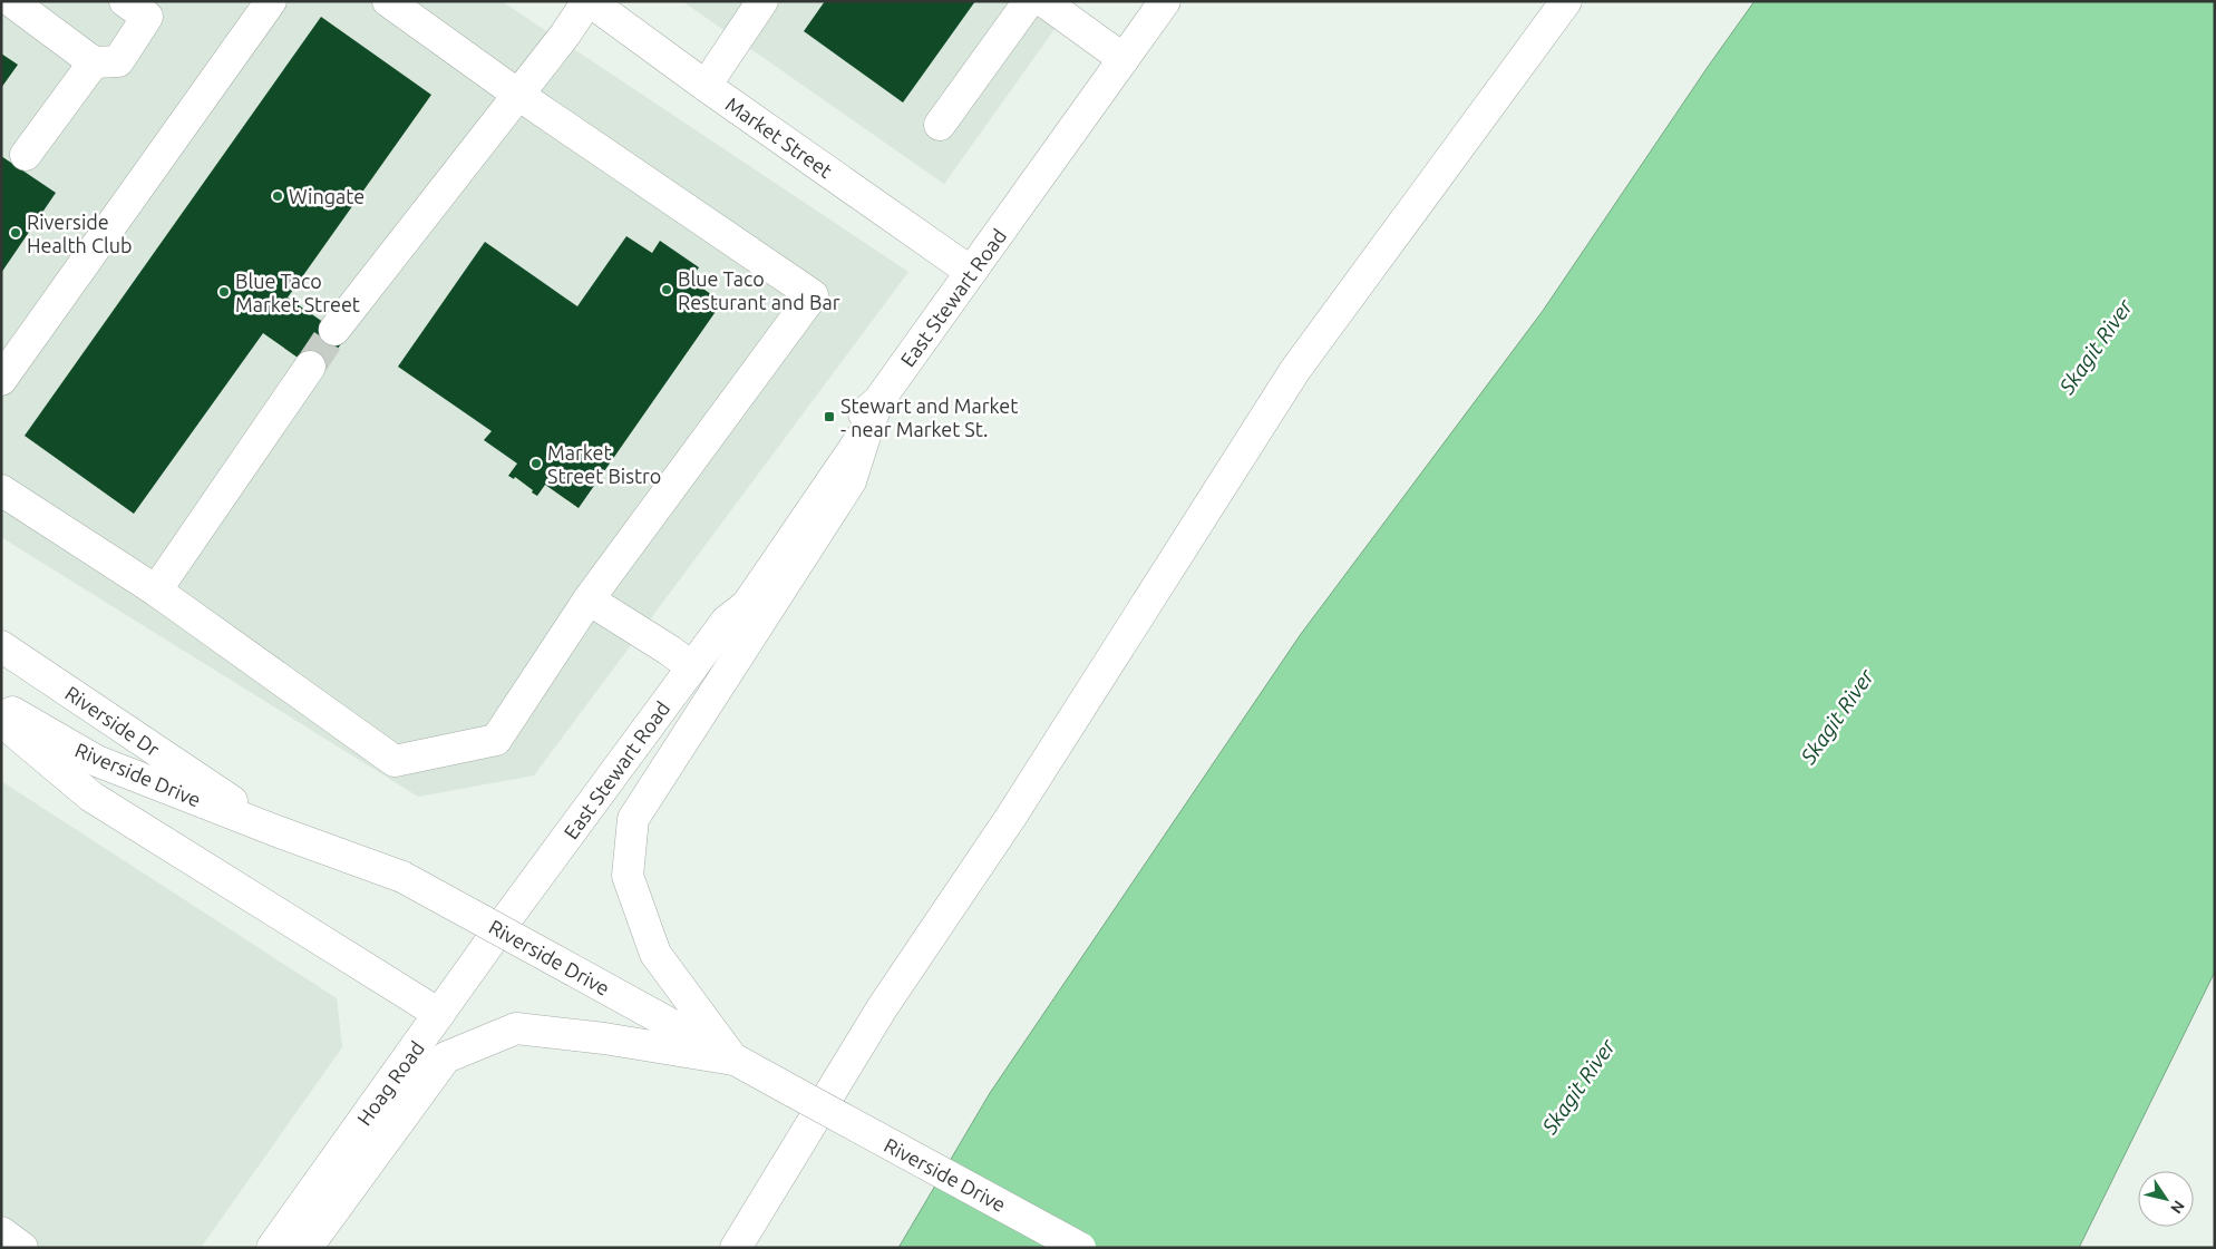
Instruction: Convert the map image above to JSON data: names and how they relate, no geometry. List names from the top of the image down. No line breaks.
{"streets":{"main road":["Market Street","East Stewart Road","Riverside Dr","Riverside Drive","Hoag Road"]},"crossings":[["Market Street","East Stewart Road"],["East Stewart Road","Hoag Road"],["Riverside Dr","Riverside Drive"]],"water":["Skagit River"],"places":{"other":["Wingate","Riverside Health Club","Blue Taco Resturant and Bar","Blue Taco Market Street","Market Street Bistro"],"transit":["Stewart and Market - near Market St."]},"north":"bottom right"}
